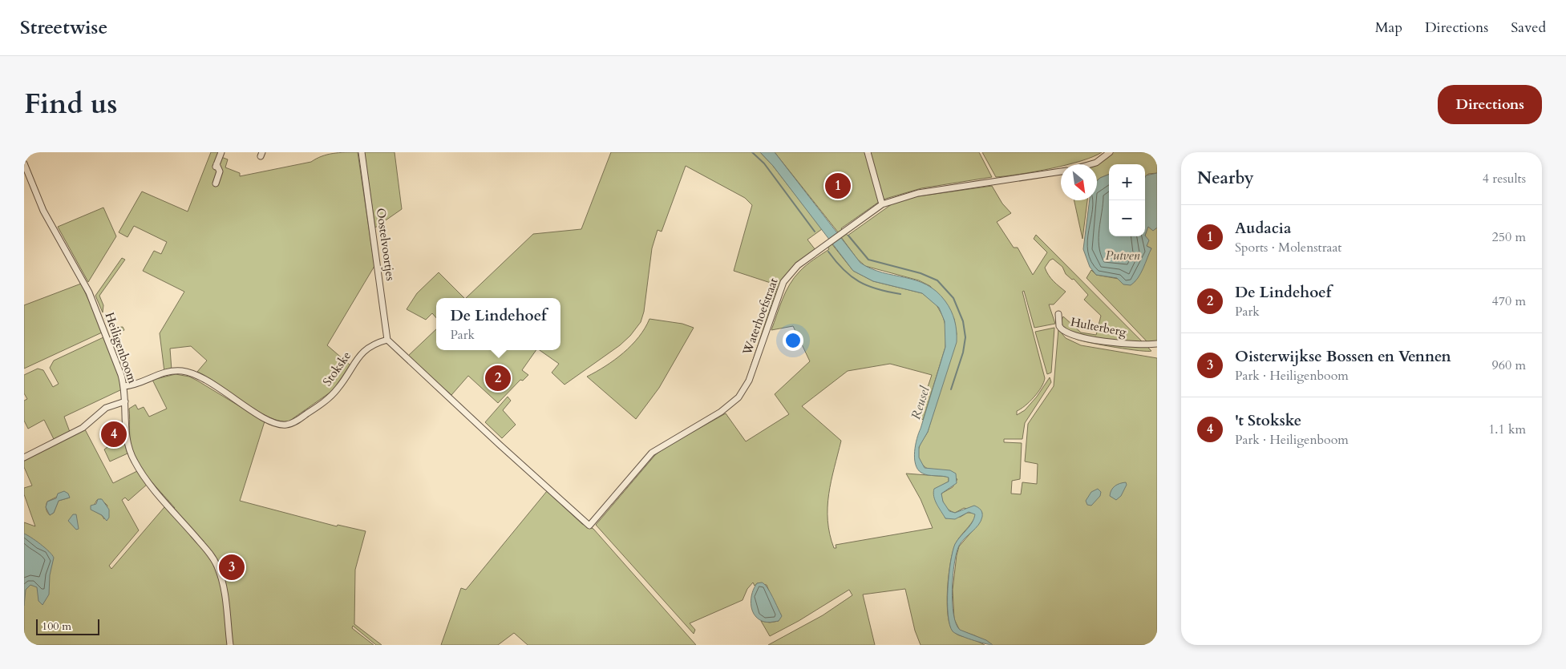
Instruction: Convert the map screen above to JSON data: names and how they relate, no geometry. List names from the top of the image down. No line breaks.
{"streets":{"street":["Oostelvoortjes","Waterhoefstraat","Hulterberg","Heiligenboom","Stokske"]},"crossings":[["Oostelvoortjes","Waterhoefstraat"],["Oostelvoortjes","Stokske"],["Waterhoefstraat","Stokske"],["Heiligenboom","Stokske"]],"water":["Putven","Reusel"],"scale_bar":"100 m","north":"bottom right","page":{"header":"Streetwise","nav":["Map","Directions","Saved"],"title":"Find us","buttons":"Directions","heading":["Nearby","4 results"],"map_buttons":["+","−"],"pins":["1","2","4","3"],"list":[{"mark":"1","name":"Audacia","note":"Sports · Molenstraat","value":"250 m"},{"mark":"2","name":"De Lindehoef","note":"Park","value":"470 m"},{"mark":"3","name":"Oisterwijkse Bossen en Vennen","note":"Park · Heiligenboom","value":"960 m"},{"mark":"4","name":"'t Stokske","note":"Park · Heiligenboom","value":"1.1 km"}],"popup":["De Lindehoef","Park"],"scale":"100 m"}}
